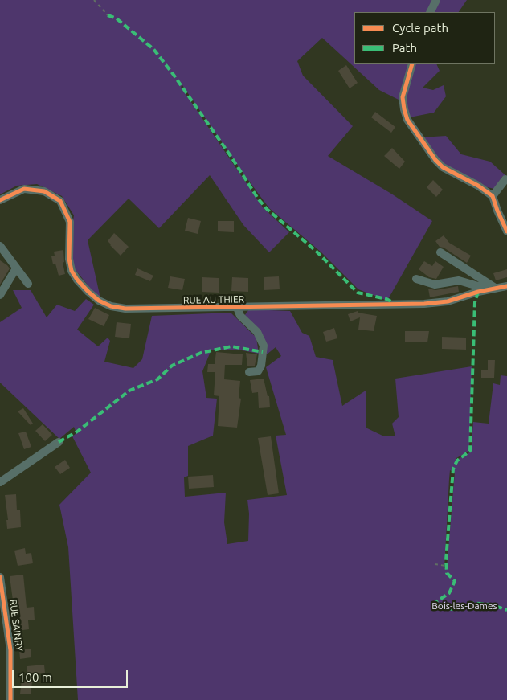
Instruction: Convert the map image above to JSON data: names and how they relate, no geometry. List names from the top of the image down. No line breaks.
{"streets":{"street":["RUE AU THIER","RUE SAINRY"]},"parks":["Bois-les-Dames"],"legend":["Cycle path","Path"],"scale_bar":"100 m"}
